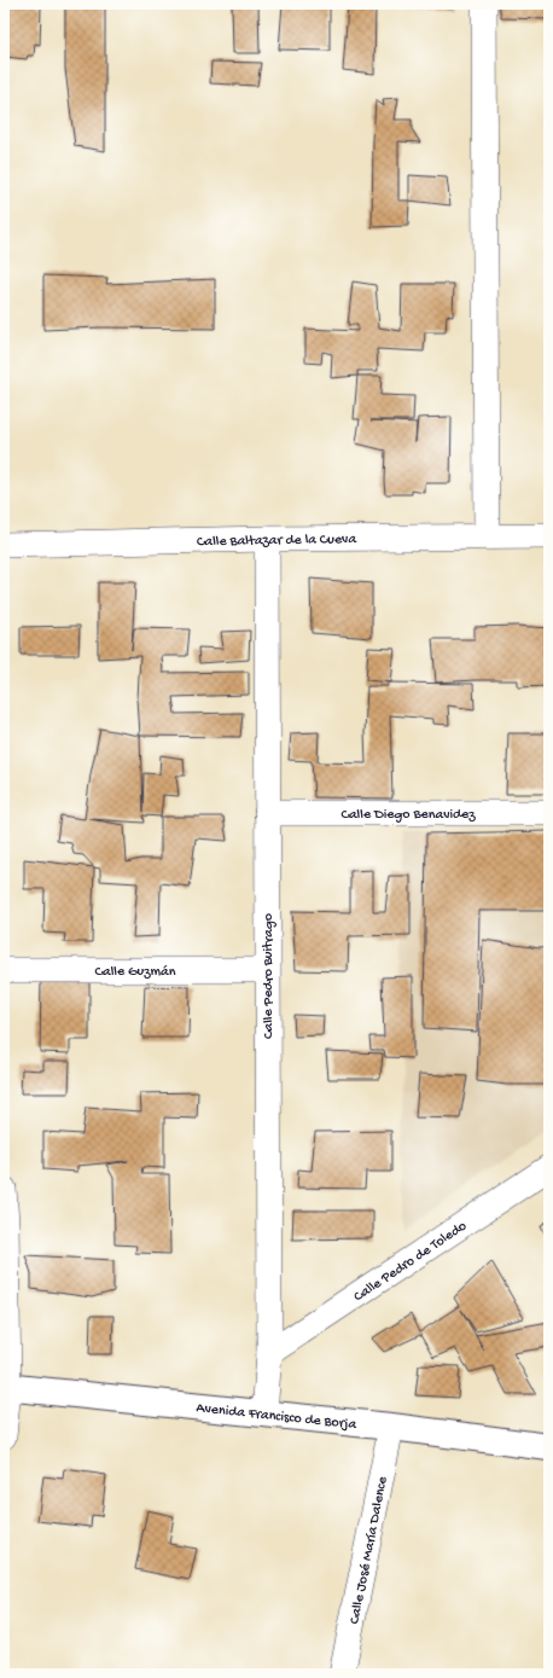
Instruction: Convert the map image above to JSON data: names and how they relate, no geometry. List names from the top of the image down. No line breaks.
{"streets":{"street":["Calle Baltazar de la Cueva","Calle Diego Benavidez","Calle Guzmán","Calle Pedro Buitrago","Calle Pedro de Toledo","Avenida Francisco de Borja","Calle José María Dalence"]},"crossings":[["Calle Baltazar de la Cueva","Calle Pedro Buitrago"],["Calle Diego Benavidez","Calle Pedro Buitrago"],["Calle Guzmán","Calle Pedro Buitrago"],["Calle Pedro Buitrago","Calle Pedro de Toledo"],["Calle Pedro Buitrago","Avenida Francisco de Borja"],["Avenida Francisco de Borja","Calle José María Dalence"]]}
